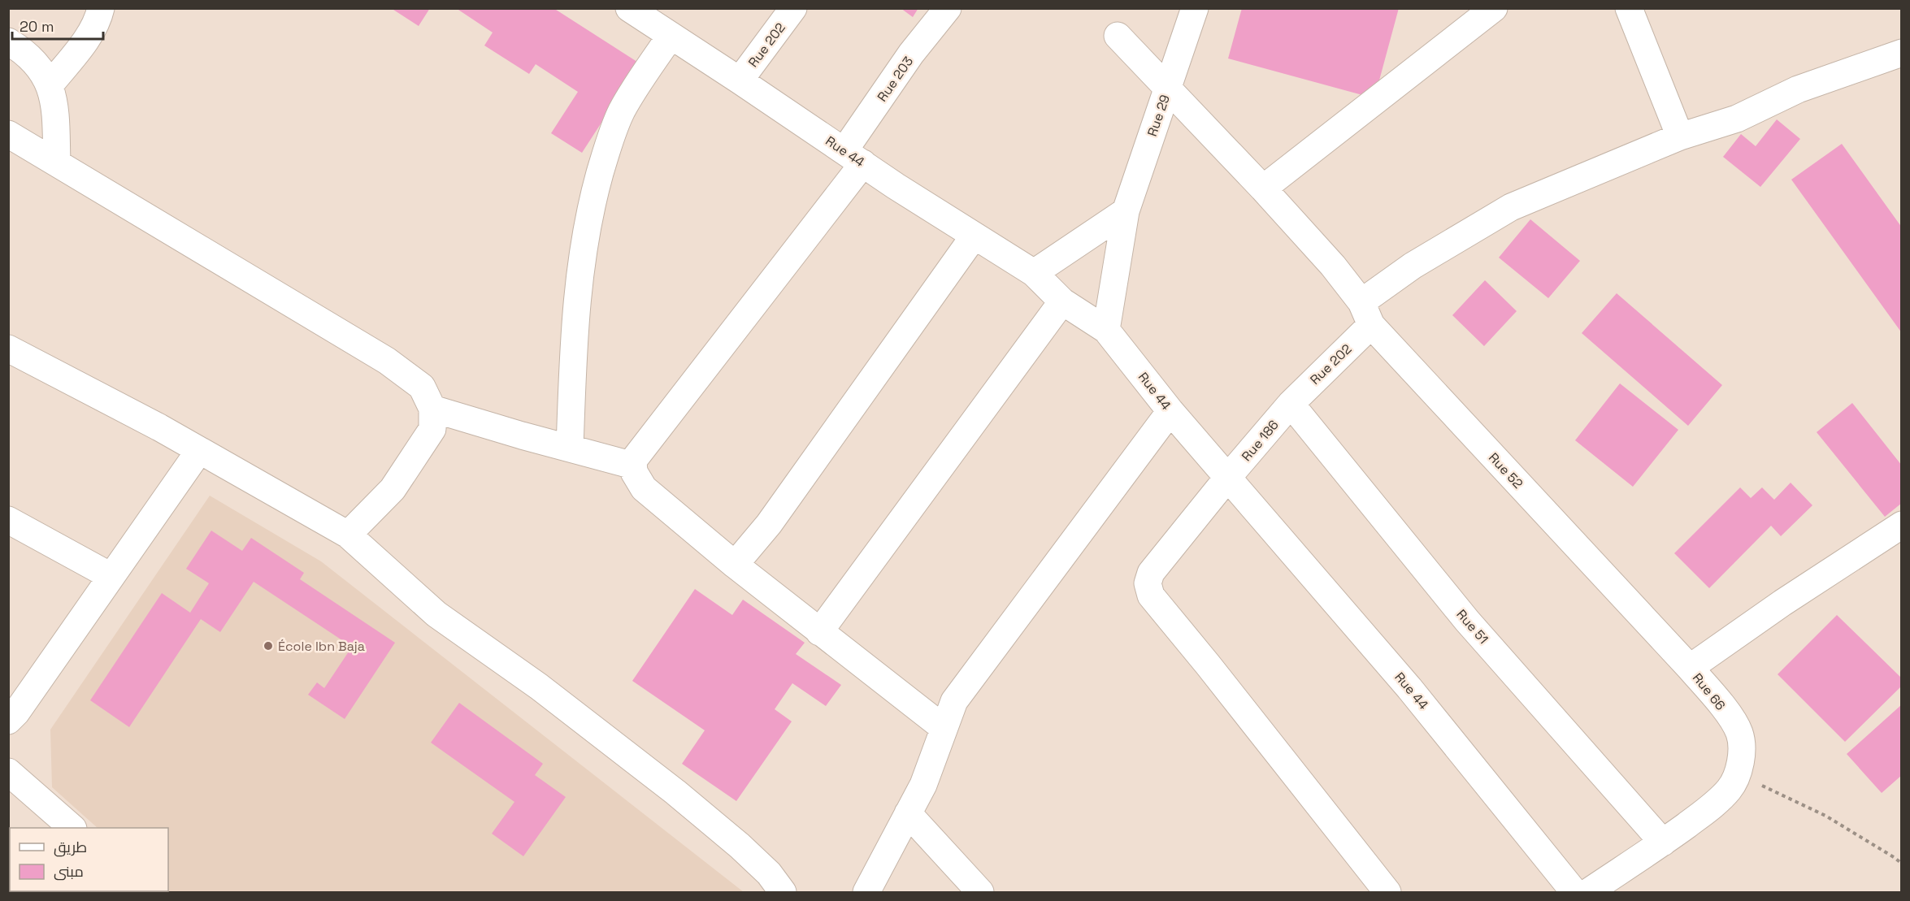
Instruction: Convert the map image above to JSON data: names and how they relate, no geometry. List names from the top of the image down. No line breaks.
{"streets":{"street":["Rue 202","Rue 203","Rue 29","Rue 44","Rue 186","Rue 52","Rue 51","Rue 66"]},"crossings":[["Rue 202","Rue 44"],["Rue 202","Rue 186"],["Rue 202","Rue 52"],["Rue 202","Rue 51"],["Rue 203","Rue 44"],["Rue 29","Rue 44"],["Rue 29","Rue 52"],["Rue 44","Rue 186"],["Rue 186","Rue 51"],["Rue 52","Rue 66"],["Rue 51","Rue 66"]],"places":["École Ibn Baja"],"legend":["طريق","مبنى"],"scale_bar":"20 m"}
